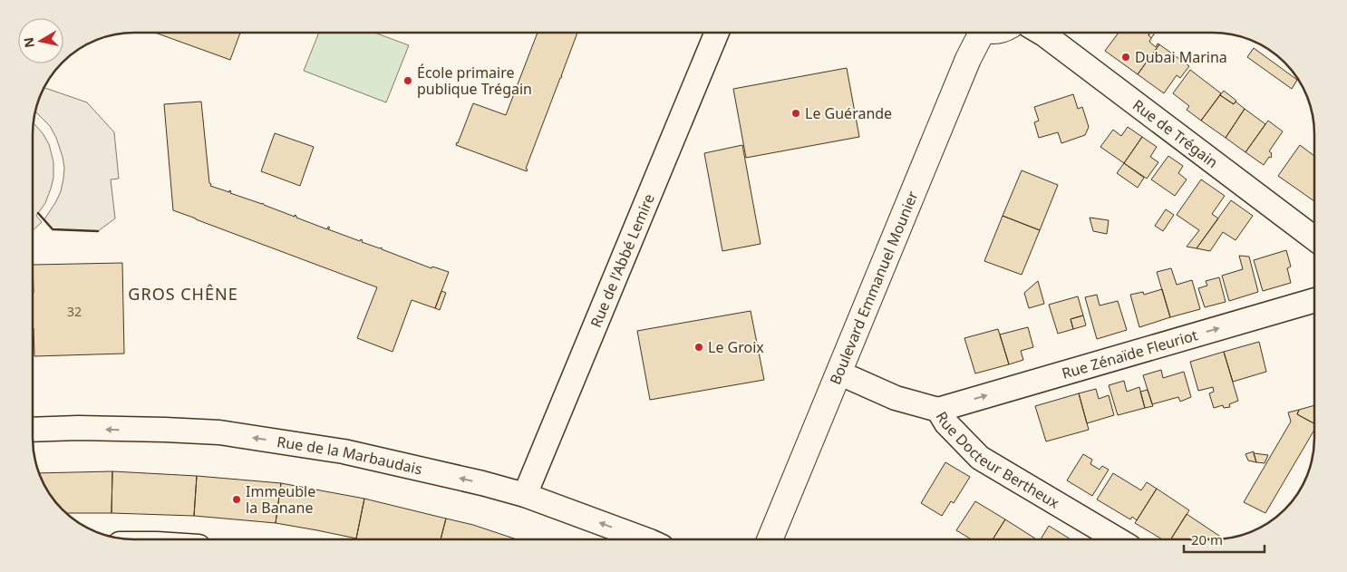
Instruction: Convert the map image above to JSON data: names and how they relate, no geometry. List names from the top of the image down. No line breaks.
{"streets":{"street":["Rue de Trégain","Rue de l'Abbé Lemire","Boulevard Emmanuel Mounier","Rue Zénaïde Fleuriot","Rue de la Marbaudais","Rue Docteur Bertheux"]},"crossings":[["Rue de l'Abbé Lemire","Rue de la Marbaudais"],["Boulevard Emmanuel Mounier","Rue Docteur Bertheux"],["Rue Zénaïde Fleuriot","Rue Docteur Bertheux"]],"one_way":["Rue Zénaïde Fleuriot","Rue de la Marbaudais"],"districts":["GROS CHÊNE"],"places":["Dubai Marina","École primaire publique Trégain","Le Guérande","Le Groix","Immeuble la Banane"],"house_numbers":["32"],"scale_bar":"20 m","north":"left"}
